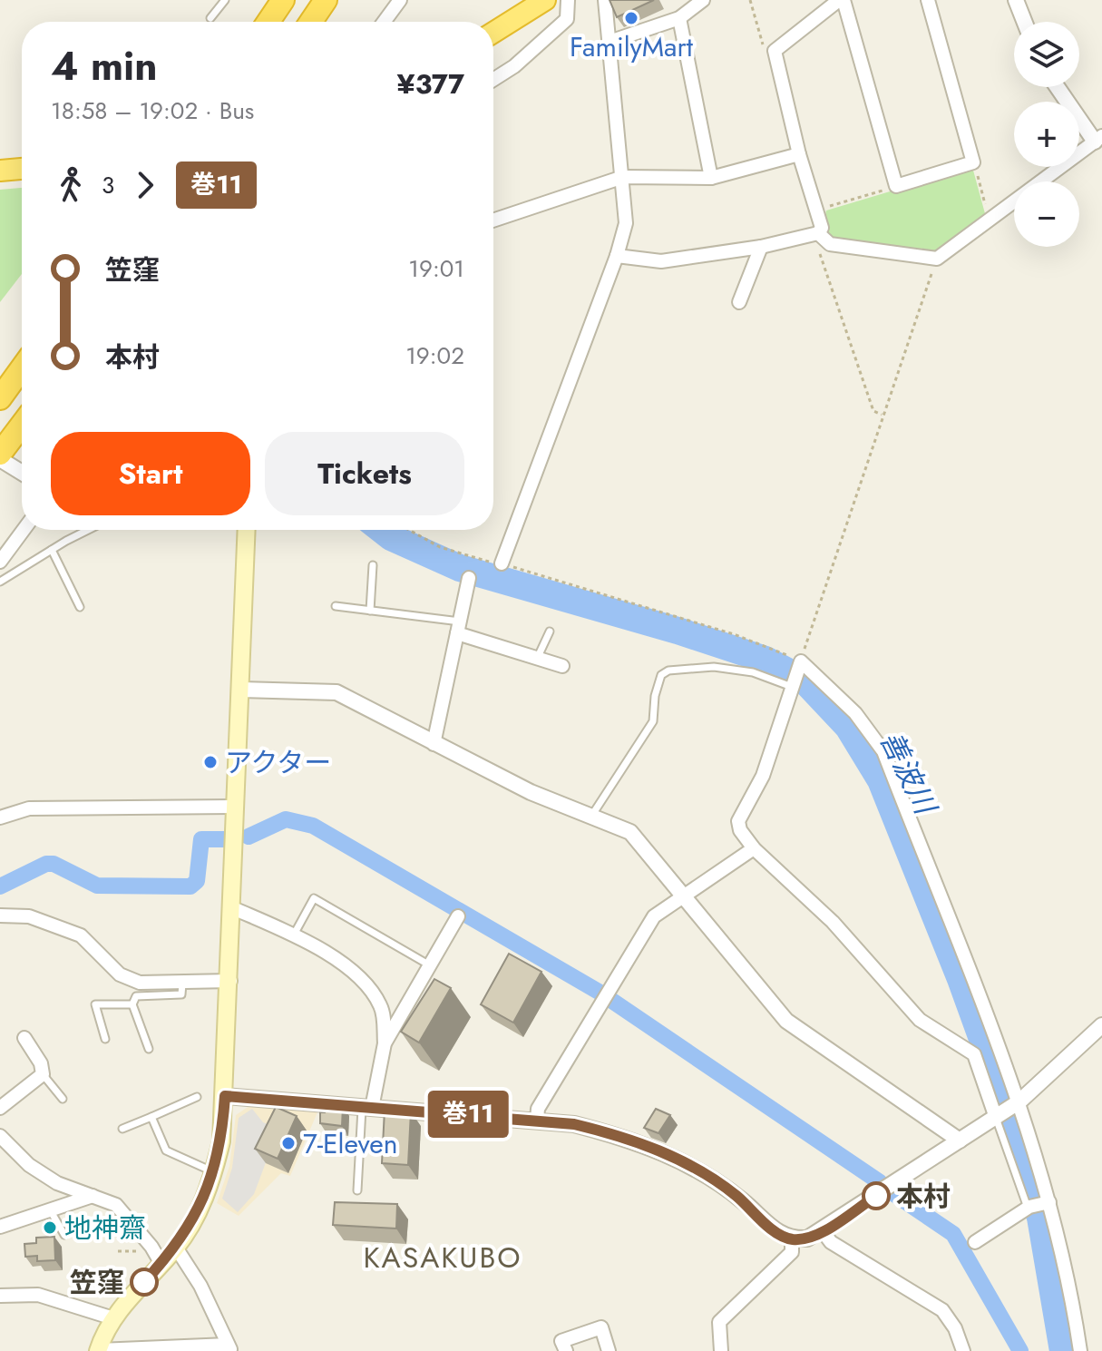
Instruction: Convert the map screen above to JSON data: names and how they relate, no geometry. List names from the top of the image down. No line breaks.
{"districts":["KASAKUBO"],"water":["善波川"],"places":["FamilyMart","アクター","7-Eleven","本村","地神齋","笠窪"],"lines":["bus line 巻11"],"page":{"on_map":"巻11","map_buttons":["+","−"],"heading":["4 min","18:58 – 19:02 · Bus","¥377"],"legs":["3","巻11"],"list":[{"name":"笠窪","value":"19:01"},{"name":"本村","value":"19:02"}],"buttons":["Start","Tickets"]}}
